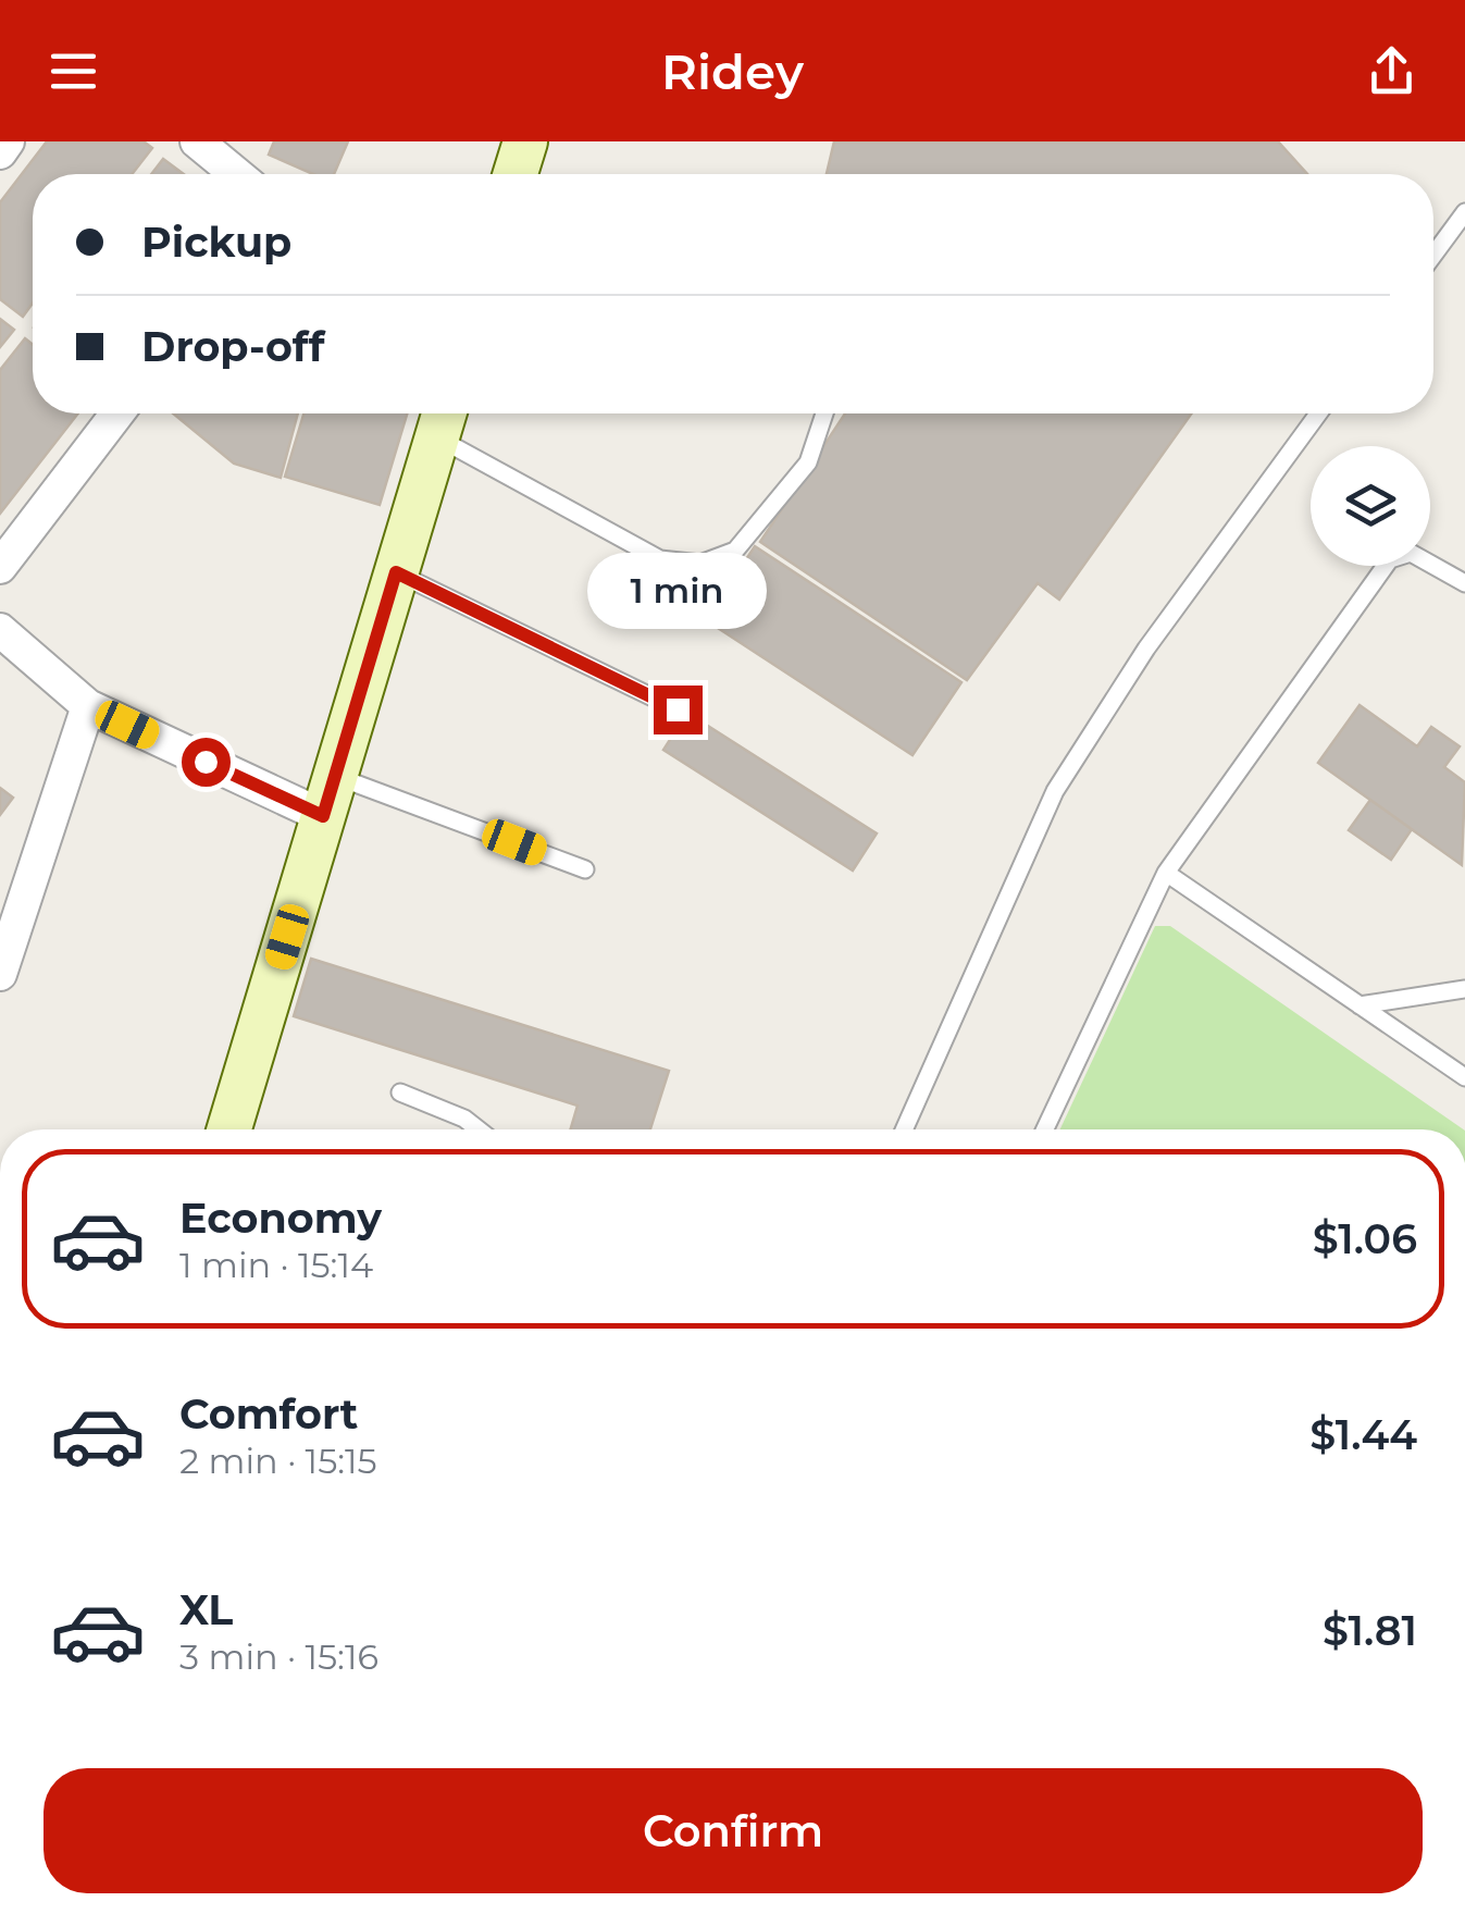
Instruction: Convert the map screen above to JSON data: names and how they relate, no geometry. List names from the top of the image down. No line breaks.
{"page":{"header":"Ridey","banner":["Pickup","Drop-off"],"bubble":"1 min","list":[{"name":"Economy","note":"1 min · 15:14","value":"$1.06"},{"name":"Comfort","note":"2 min · 15:15","value":"$1.44"},{"name":"XL","note":"3 min · 15:16","value":"$1.81"}],"buttons":"Confirm"}}
